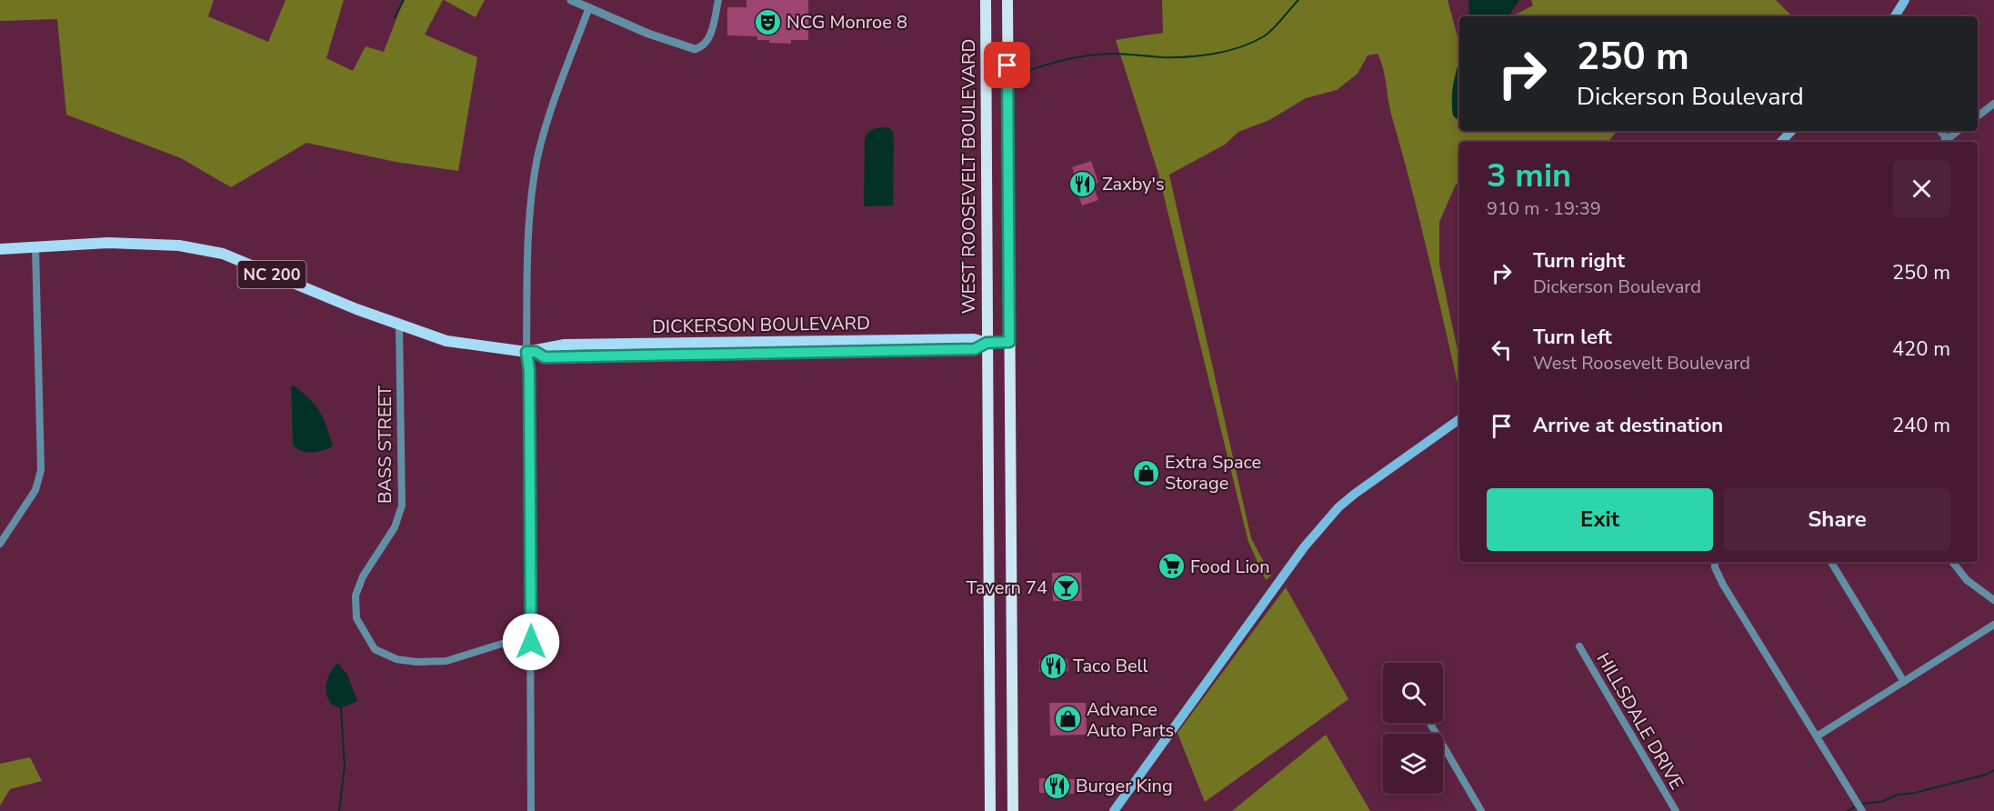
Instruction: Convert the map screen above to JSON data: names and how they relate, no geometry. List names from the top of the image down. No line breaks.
{"streets":{"highway":["WEST ROOSEVELT BOULEVARD"],"main road":["NC 200","DICKERSON BOULEVARD"],"street":["BASS STREET","HILLSDALE DRIVE"]},"crossings":[["WEST ROOSEVELT BOULEVARD","DICKERSON BOULEVARD"],["NC 200","DICKERSON BOULEVARD"],["DICKERSON BOULEVARD","BASS STREET"]],"places":{"theatre":["NCG Monroe 8"],"restaurant":["Zaxby's","Taco Bell","Burger King"],"shop":["Extra Space Storage","Advance Auto Parts"],"supermarket":["Food Lion"],"bar":["Tavern 74"]},"page":{"turn":["250 m","Dickerson Boulevard"],"heading":["3 min","910 m · 19:39"],"list":[{"name":"Turn right","note":"Dickerson Boulevard","value":"250 m"},{"name":"Turn left","note":"West Roosevelt Boulevard","value":"420 m"},{"name":"Arrive at destination","value":"240 m"}],"buttons":["Exit","Share"]}}
